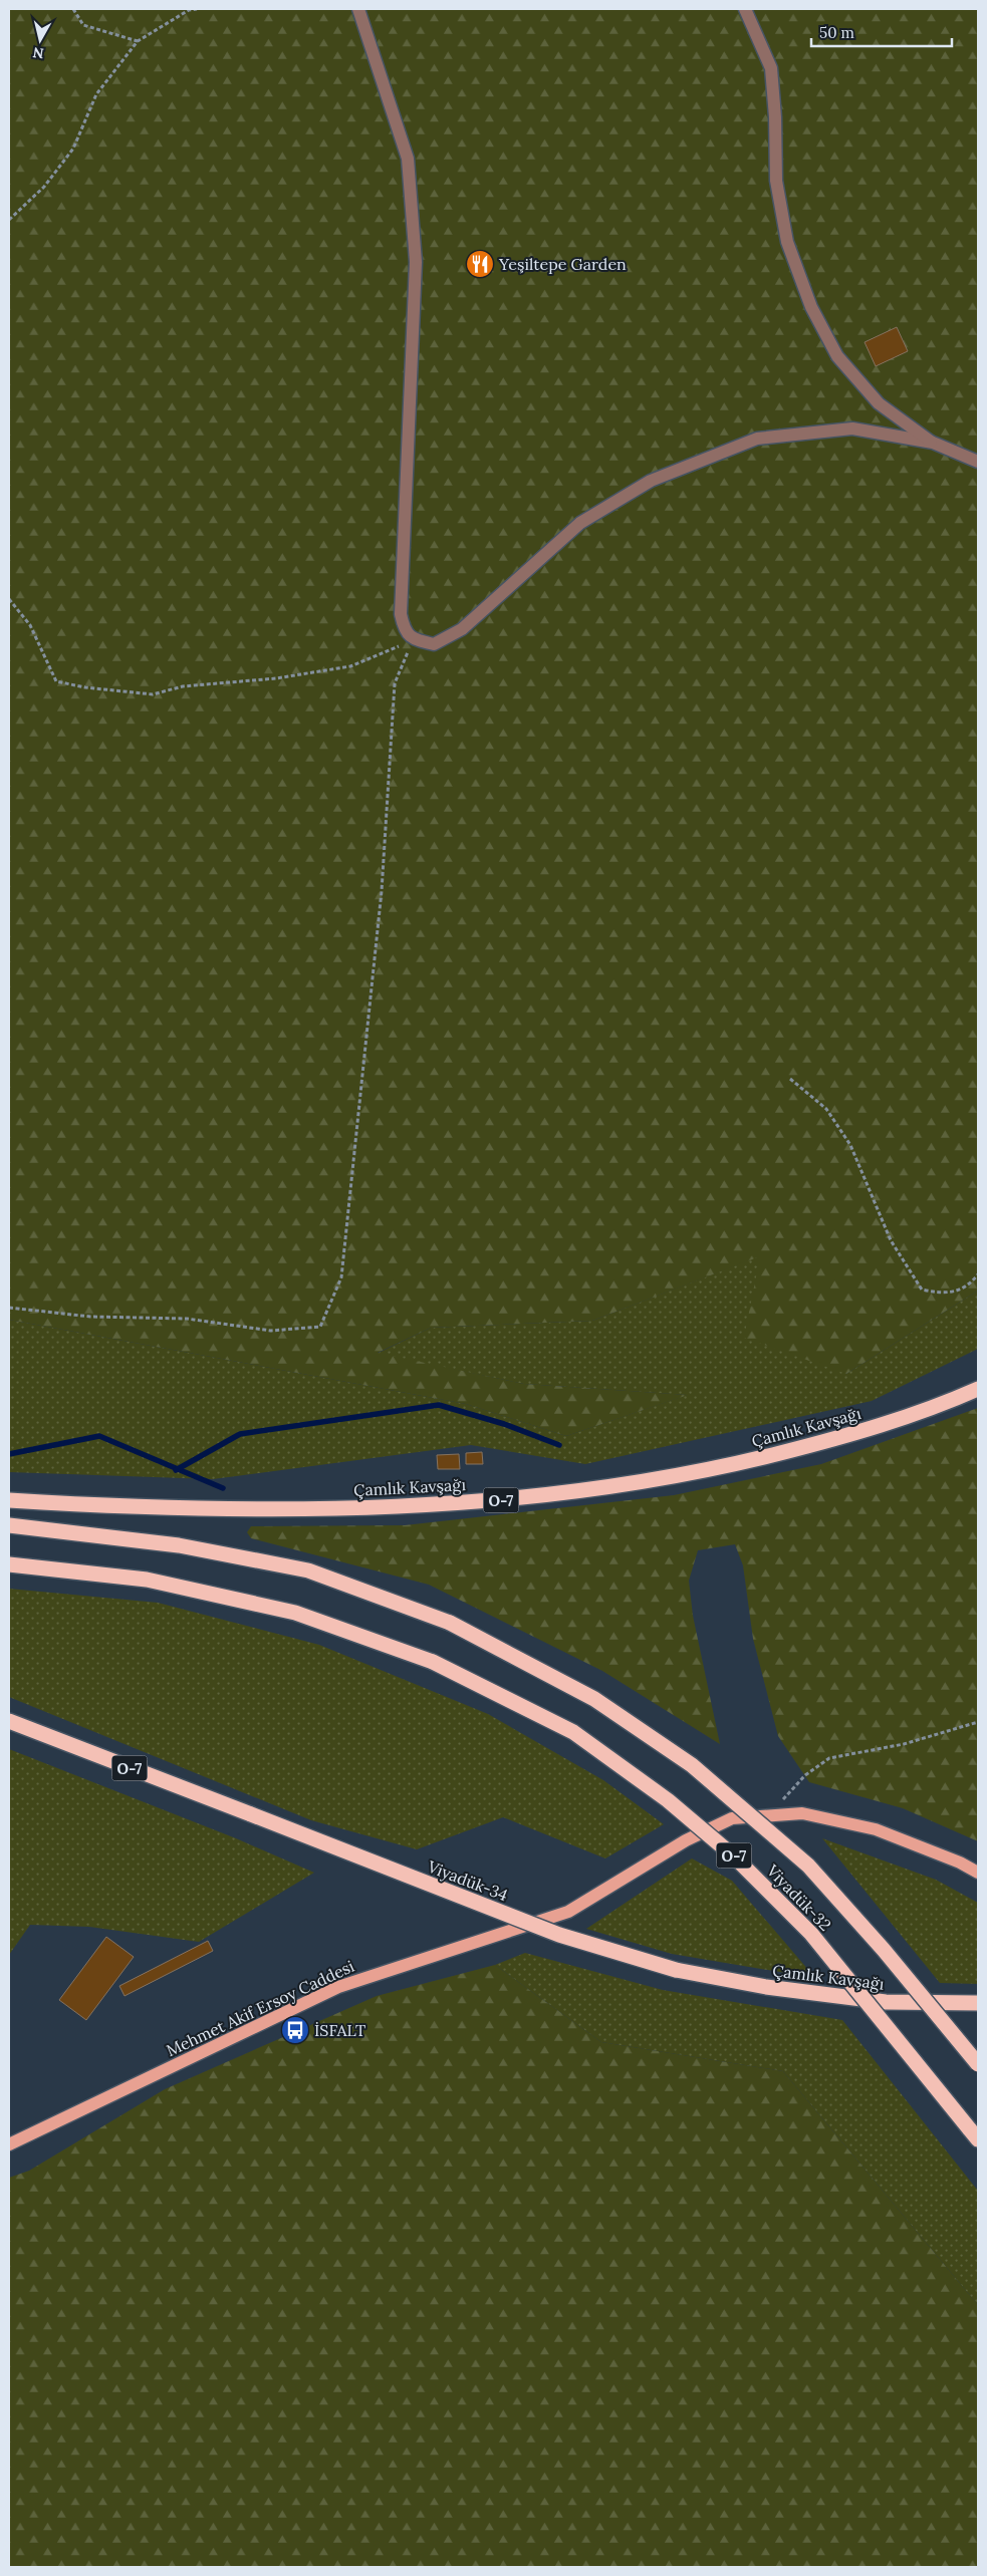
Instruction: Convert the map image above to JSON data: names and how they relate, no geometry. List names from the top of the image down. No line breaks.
{"streets":{"highway":["Çamlık Kavşağı","O-7","Viyadük-34","Viyadük-32"],"main road":["Mehmet Akif Ersoy Caddesi"]},"crossings":[["Çamlık Kavşağı","Viyadük-34"]],"places":{"restaurant":["Yeşiltepe Garden"],"bus stop":["İSFALT"]},"scale_bar":"50 m","north":"bottom"}
